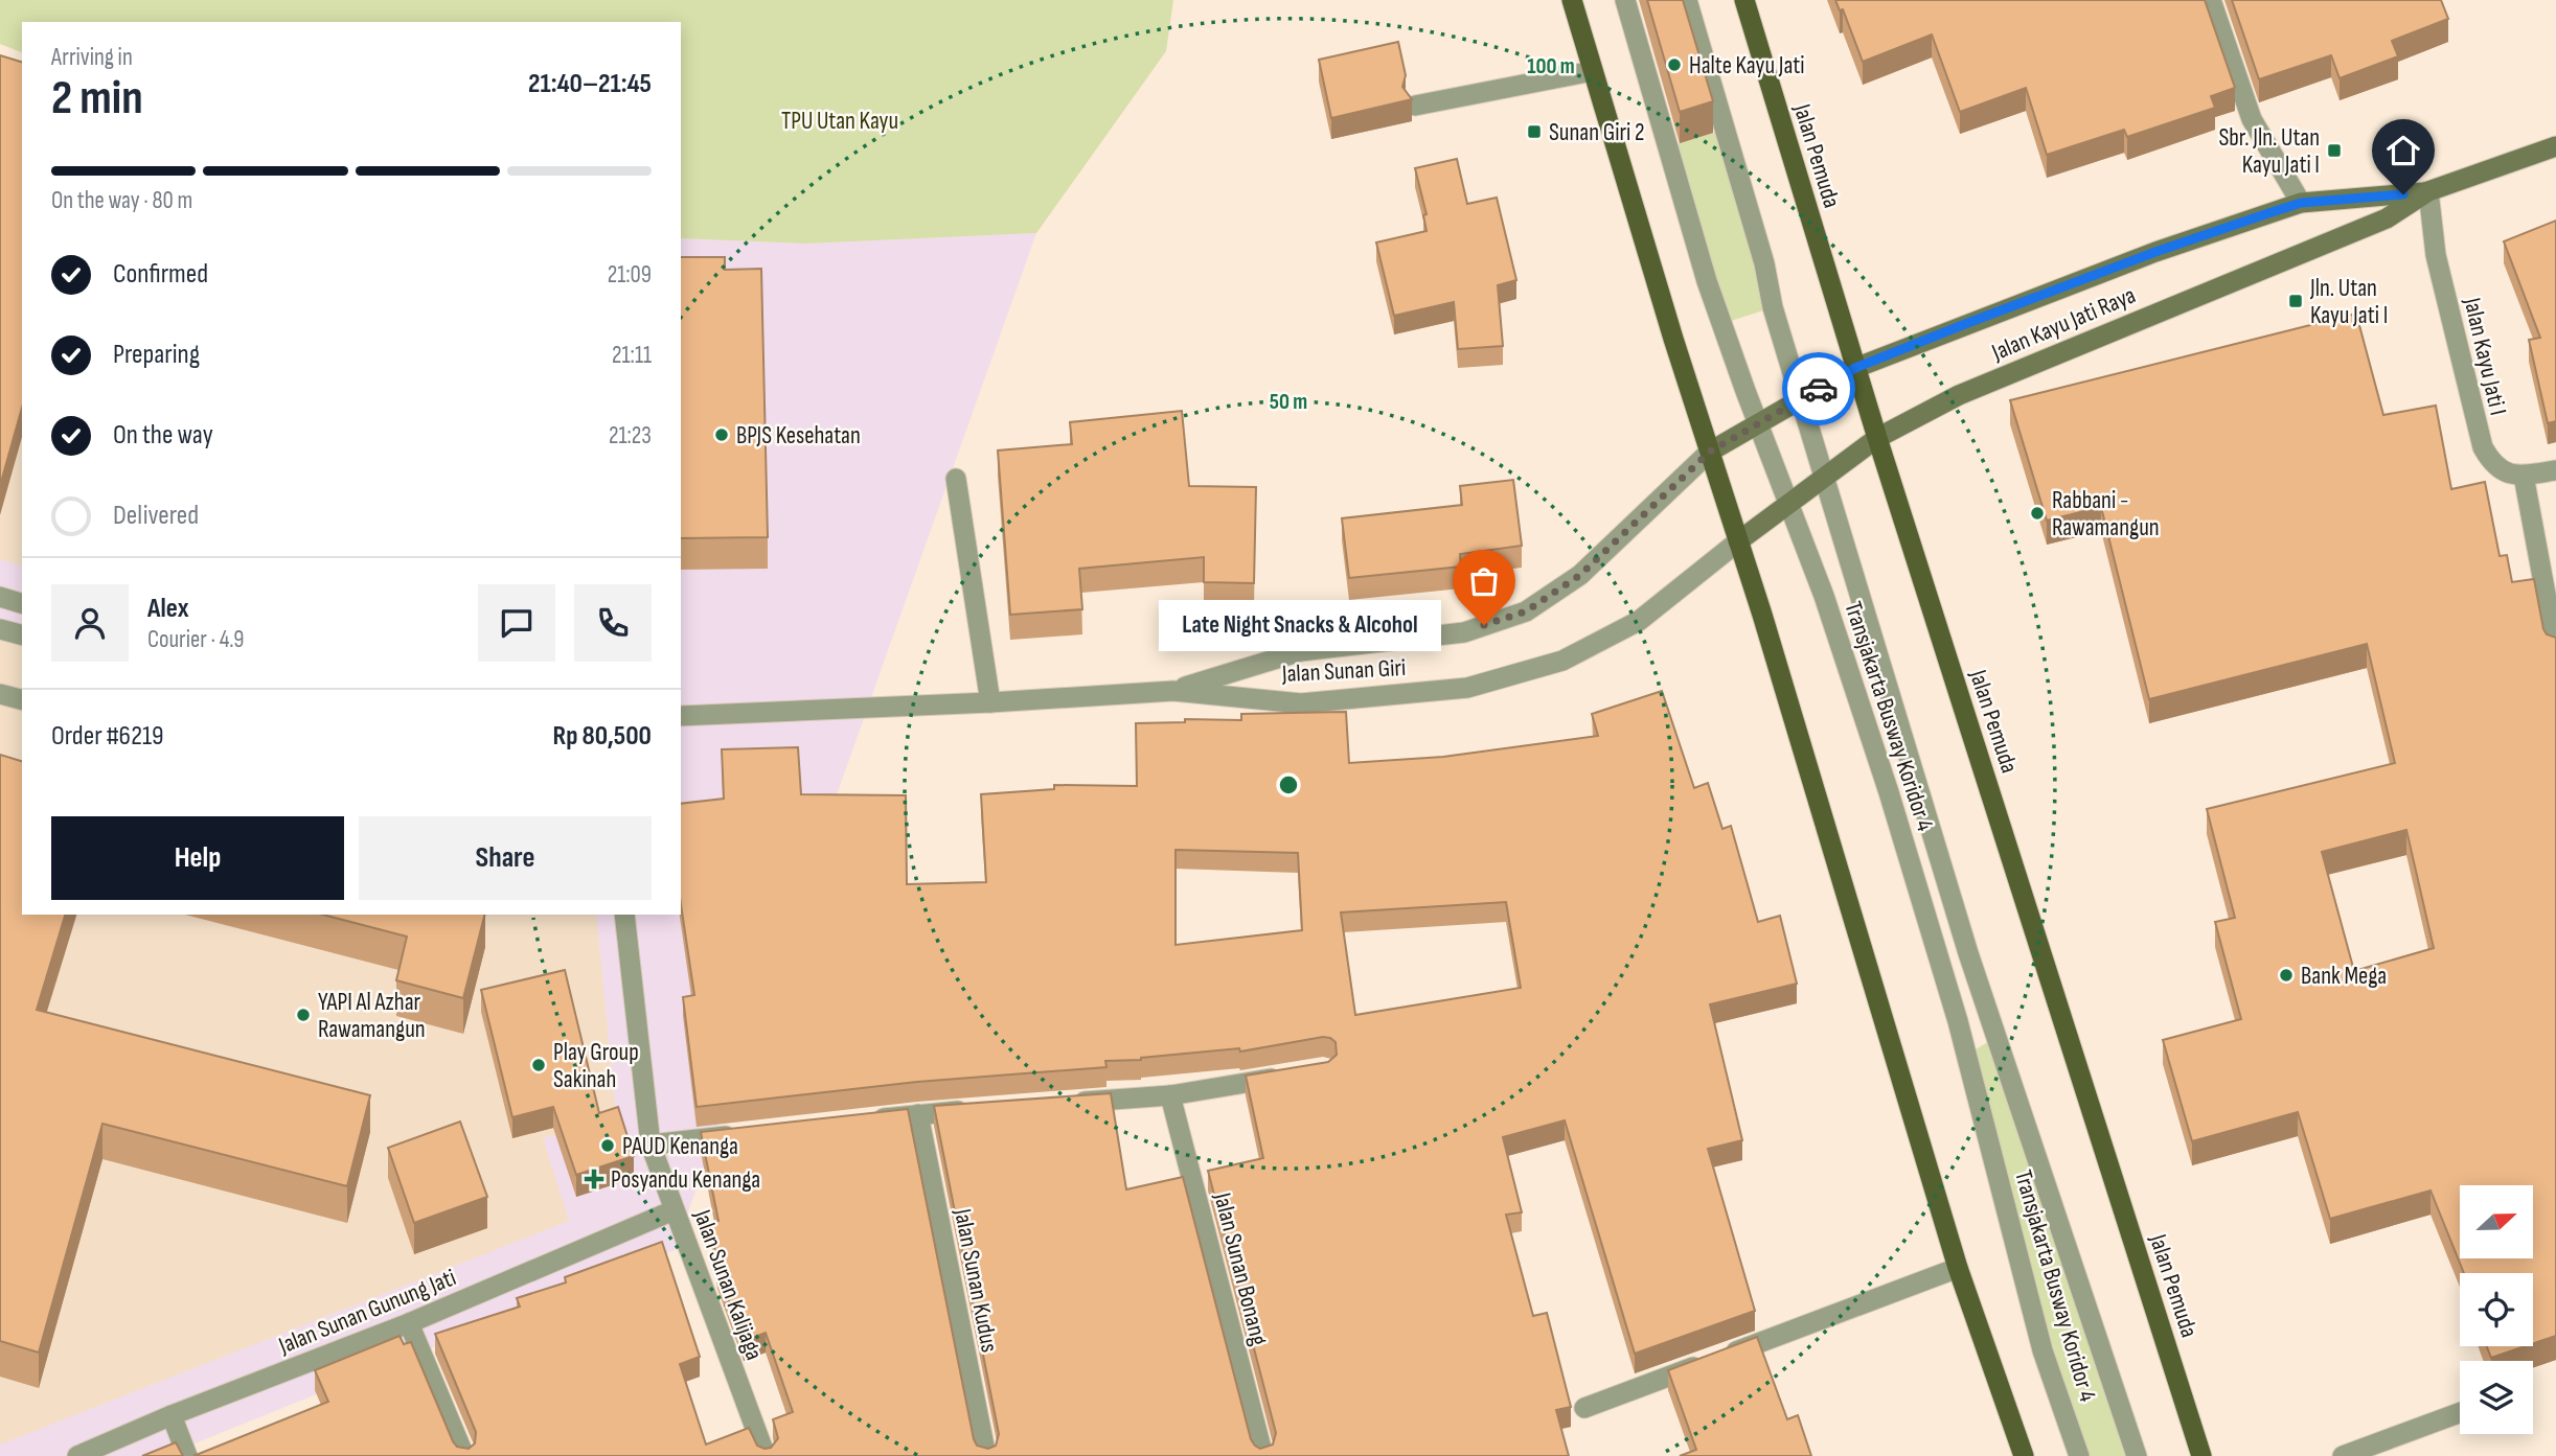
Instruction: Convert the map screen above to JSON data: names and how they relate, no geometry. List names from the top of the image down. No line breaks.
{"streets":{"main road":["Jalan Pemuda","Jalan Kayu Jati Raya"],"street":["Jalan Kayu Jati I","Jalan Sunan Giri","Transjakarta Busway Koridor 4","Jalan Sunan Bonang","Jalan Sunan Kudus","Jalan Sunan Kalijaga","Jalan Sunan Gunung Jati"]},"crossings":[["Jalan Pemuda","Jalan Kayu Jati Raya"],["Jalan Kayu Jati Raya","Jalan Kayu Jati I"],["Jalan Kayu Jati Raya","Jalan Sunan Giri"],["Jalan Kayu Jati Raya","Transjakarta Busway Koridor 4"],["Jalan Sunan Kalijaga","Jalan Sunan Gunung Jati"]],"parks":["TPU Utan Kayu"],"places":{"other":["Halte Kayu Jati","BPJS Kesehatan","Rabbani - Rawamangun","Late Night Snacks & Alcohol","Bank Mega","YAPI Al Azhar Rawamangun","Play Group Sakinah","PAUD Kenanga"],"transit":["Sunan Giri 2","Sbr. Jln. Utan Kayu Jati I","Jln. Utan Kayu Jati I"],"health":["Posyandu Kenanga"]},"north":"right","page":{"heading":["2 min","Arriving in","21:40–21:45"],"panel":["Alex","Courier · 4.9","Order #6219","Rp 80,500"],"bar":"On the way · 80 m","list":[["Confirmed","21:09"],["Preparing","21:11"],["On the way","21:23"],"Delivered"],"bubble":"Late Night Snacks & Alcohol","buttons":["Help","Share"]},"rings":["100 m","50 m"]}
